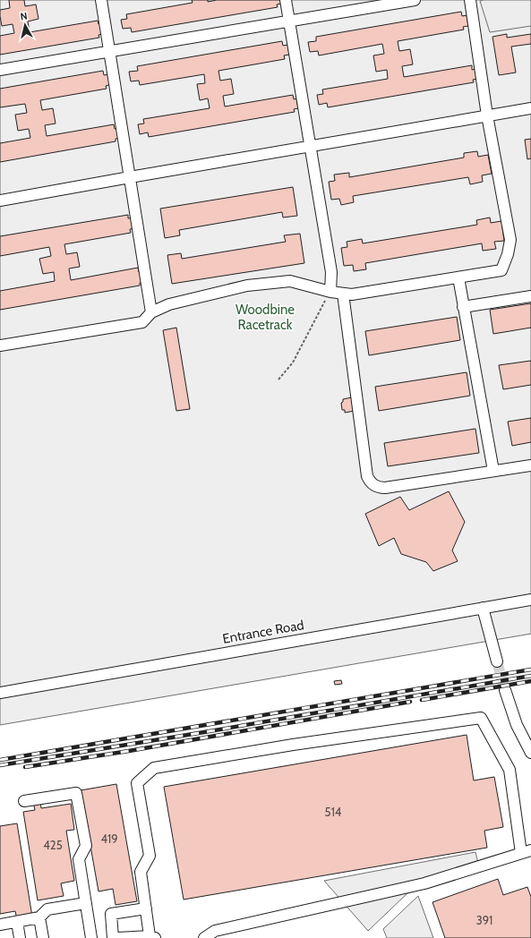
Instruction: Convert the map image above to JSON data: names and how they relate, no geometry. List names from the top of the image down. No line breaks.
{"streets":{"street":["Entrance Road"]},"parks":["Woodbine Racetrack"],"house_numbers":["514","419","425","391"],"north":"top"}
